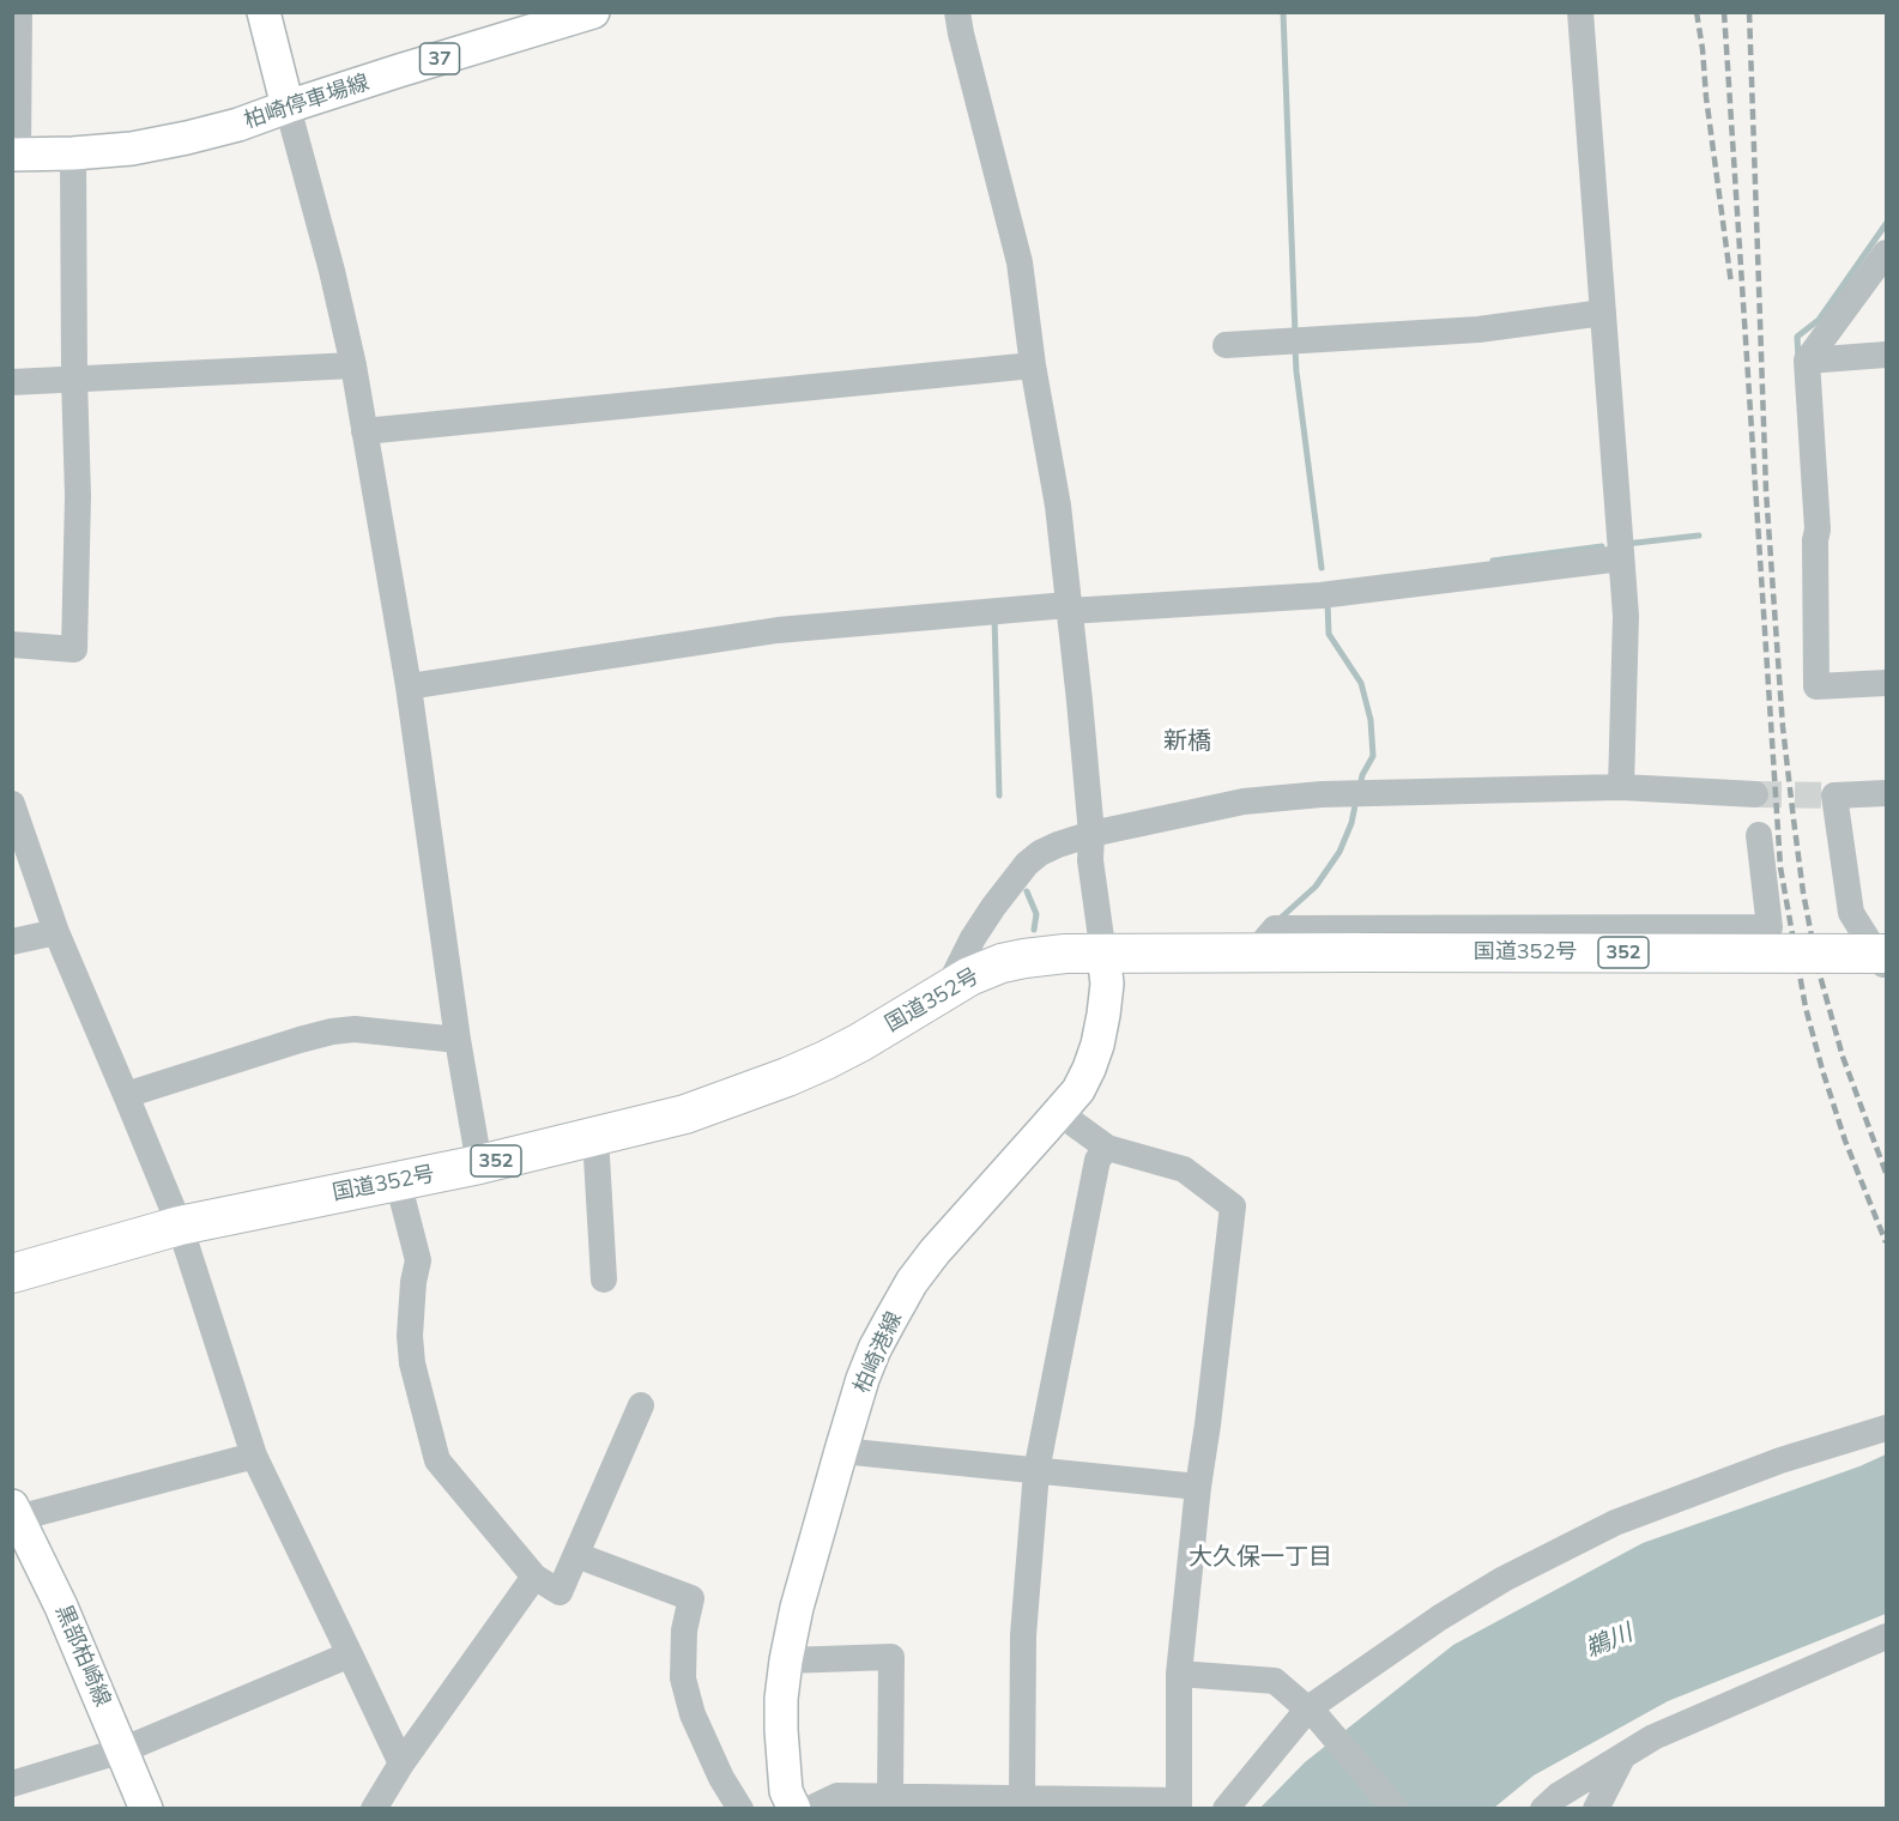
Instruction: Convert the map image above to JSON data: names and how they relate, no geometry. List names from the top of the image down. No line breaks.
{"streets":{"highway":["国道352号","352"],"main road":["37","柏崎停車場線","柏崎港線","黒部柏崎線"]},"crossings":[["国道352号","柏崎港線"]],"districts":["新橋","大久保一丁目"],"water":["鵜川"]}
